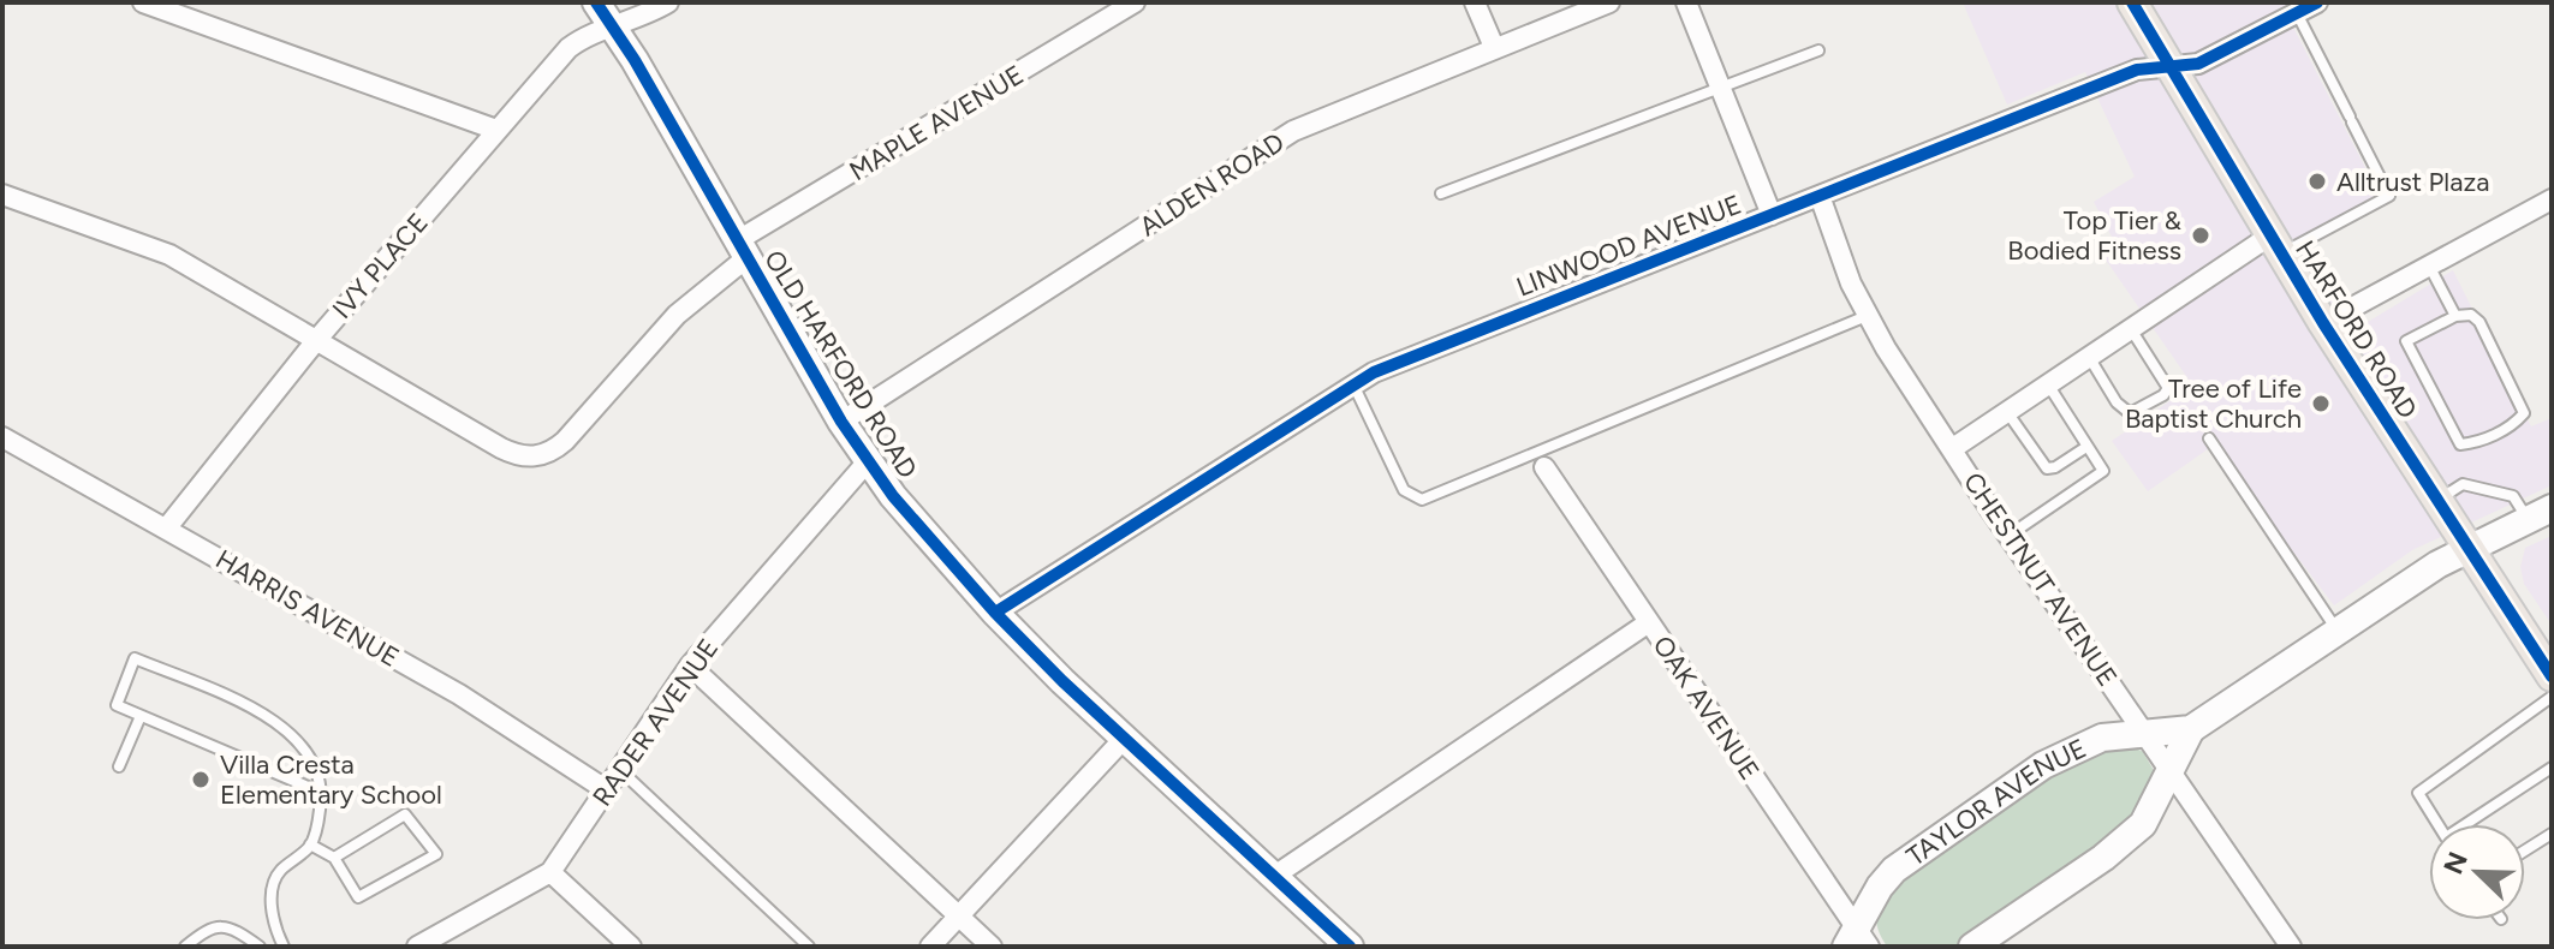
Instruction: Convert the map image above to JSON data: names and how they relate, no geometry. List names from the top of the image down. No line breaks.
{"streets":{"main road":["HARFORD ROAD"],"street":["MAPLE AVENUE","ALDEN ROAD","LINWOOD AVENUE","IVY PLACE","OLD HARFORD ROAD","CHESTNUT AVENUE","HARRIS AVENUE","OAK AVENUE","RADER AVENUE","TAYLOR AVENUE"]},"crossings":[["MAPLE AVENUE","IVY PLACE"],["MAPLE AVENUE","OLD HARFORD ROAD"],["ALDEN ROAD","OLD HARFORD ROAD"],["LINWOOD AVENUE","HARFORD ROAD"],["LINWOOD AVENUE","OLD HARFORD ROAD"],["LINWOOD AVENUE","CHESTNUT AVENUE"],["IVY PLACE","OLD HARFORD ROAD"],["IVY PLACE","HARRIS AVENUE"],["HARFORD ROAD","TAYLOR AVENUE"],["OLD HARFORD ROAD","RADER AVENUE"],["CHESTNUT AVENUE","TAYLOR AVENUE"],["HARRIS AVENUE","RADER AVENUE"],["OAK AVENUE","TAYLOR AVENUE"]],"places":["Alltrust Plaza","Top Tier & Bodied Fitness","Tree of Life Baptist Church","Villa Cresta Elementary School"],"north":"top left"}
